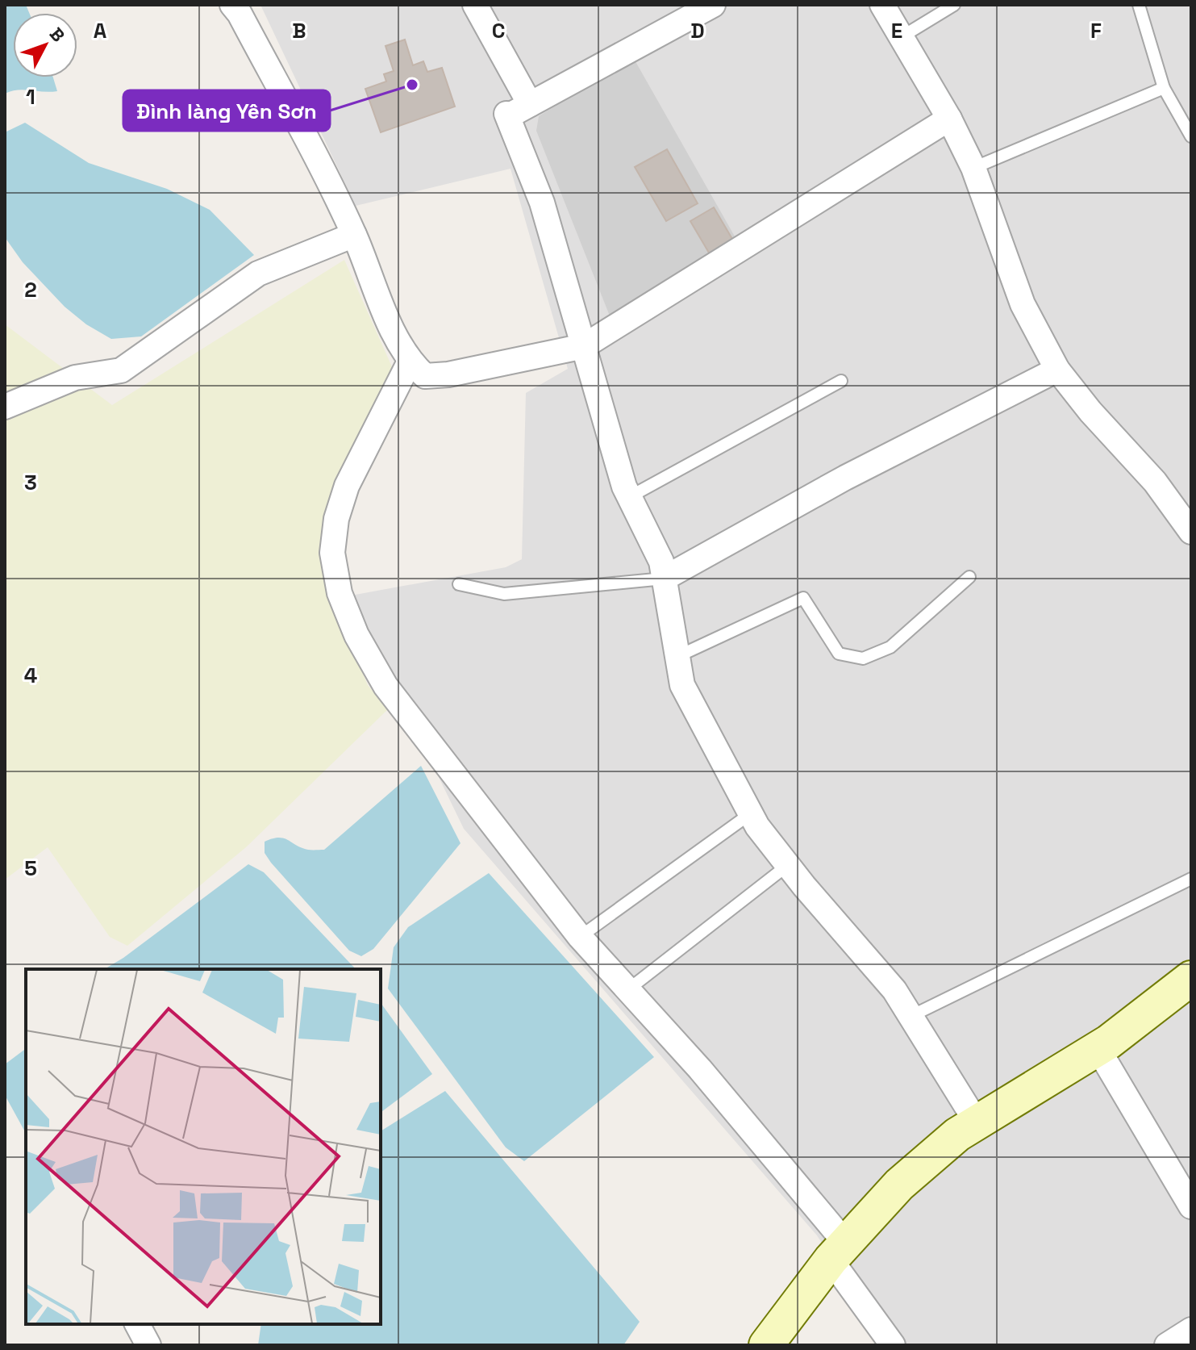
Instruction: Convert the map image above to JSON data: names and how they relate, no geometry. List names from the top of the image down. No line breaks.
{"places":["Đình làng Yên Sơn"],"north":"top right","grid":{"columns":["A","B","C","D","E","F"],"rows":["1","2","3","4","5"]}}
